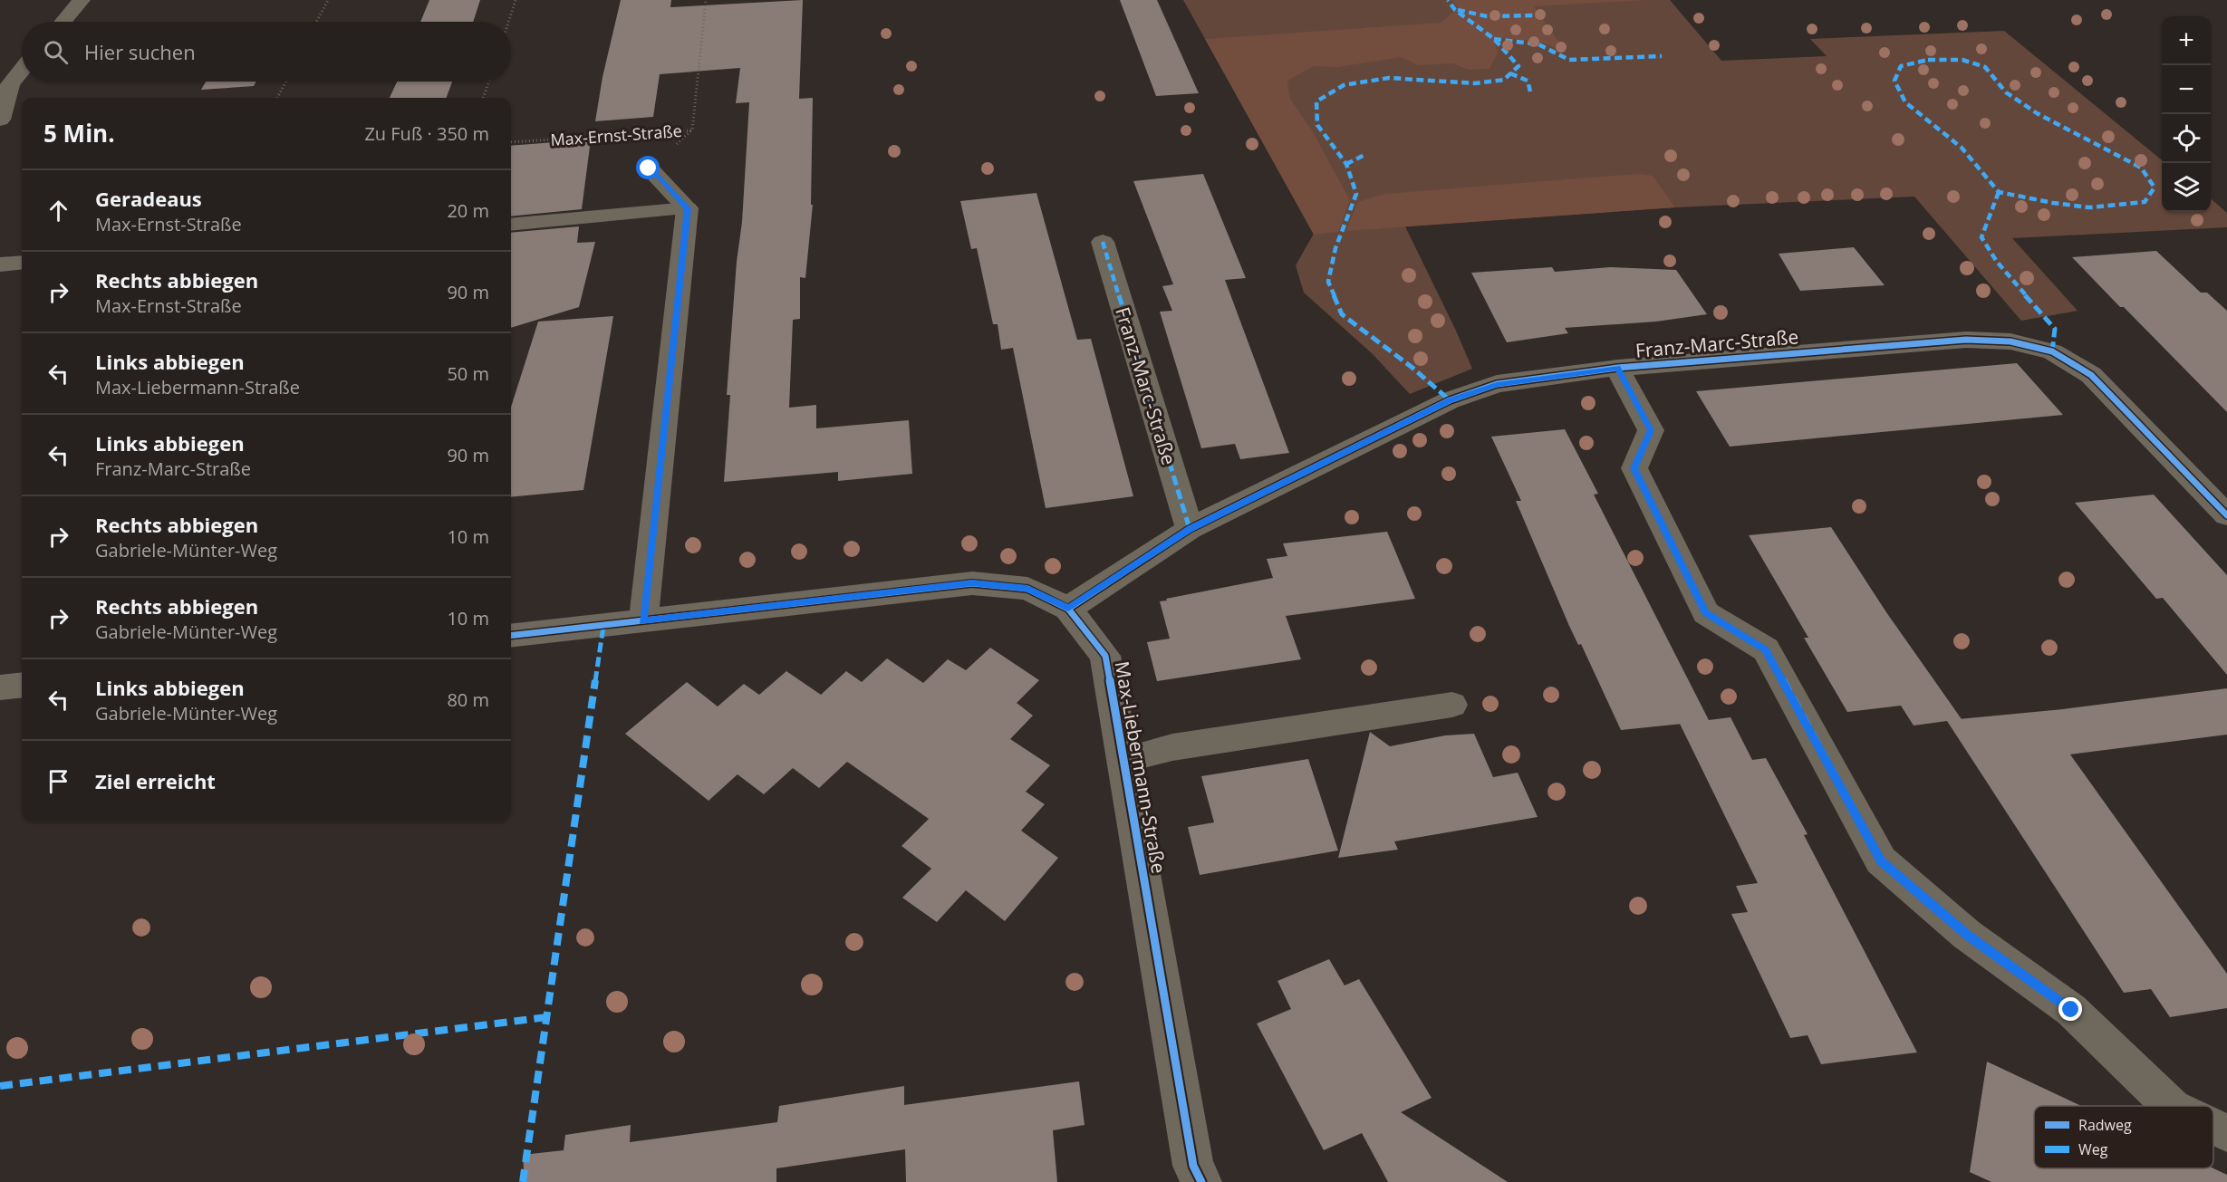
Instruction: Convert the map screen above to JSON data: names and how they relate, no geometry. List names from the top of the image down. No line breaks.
{"streets":{"street":["Max-Ernst-Straße","Franz-Marc-Straße","Max-Liebermann-Straße"]},"crossings":[["Franz-Marc-Straße","Max-Liebermann-Straße"]],"legend":["Radweg","Weg"],"page":{"map_buttons":["+","−"],"search":"Hier suchen","heading":["5 Min.","Zu Fuß · 350 m"],"list":[["Geradeaus","Max-Ernst-Straße","20 m"],["Rechts abbiegen","Max-Ernst-Straße","90 m"],["Links abbiegen","Max-Liebermann-Straße","50 m"],["Links abbiegen","Franz-Marc-Straße","90 m"],["Rechts abbiegen","Gabriele-Münter-Weg","10 m"],["Rechts abbiegen","Gabriele-Münter-Weg","10 m"],["Links abbiegen","Gabriele-Münter-Weg","80 m"],"Ziel erreicht"]}}
